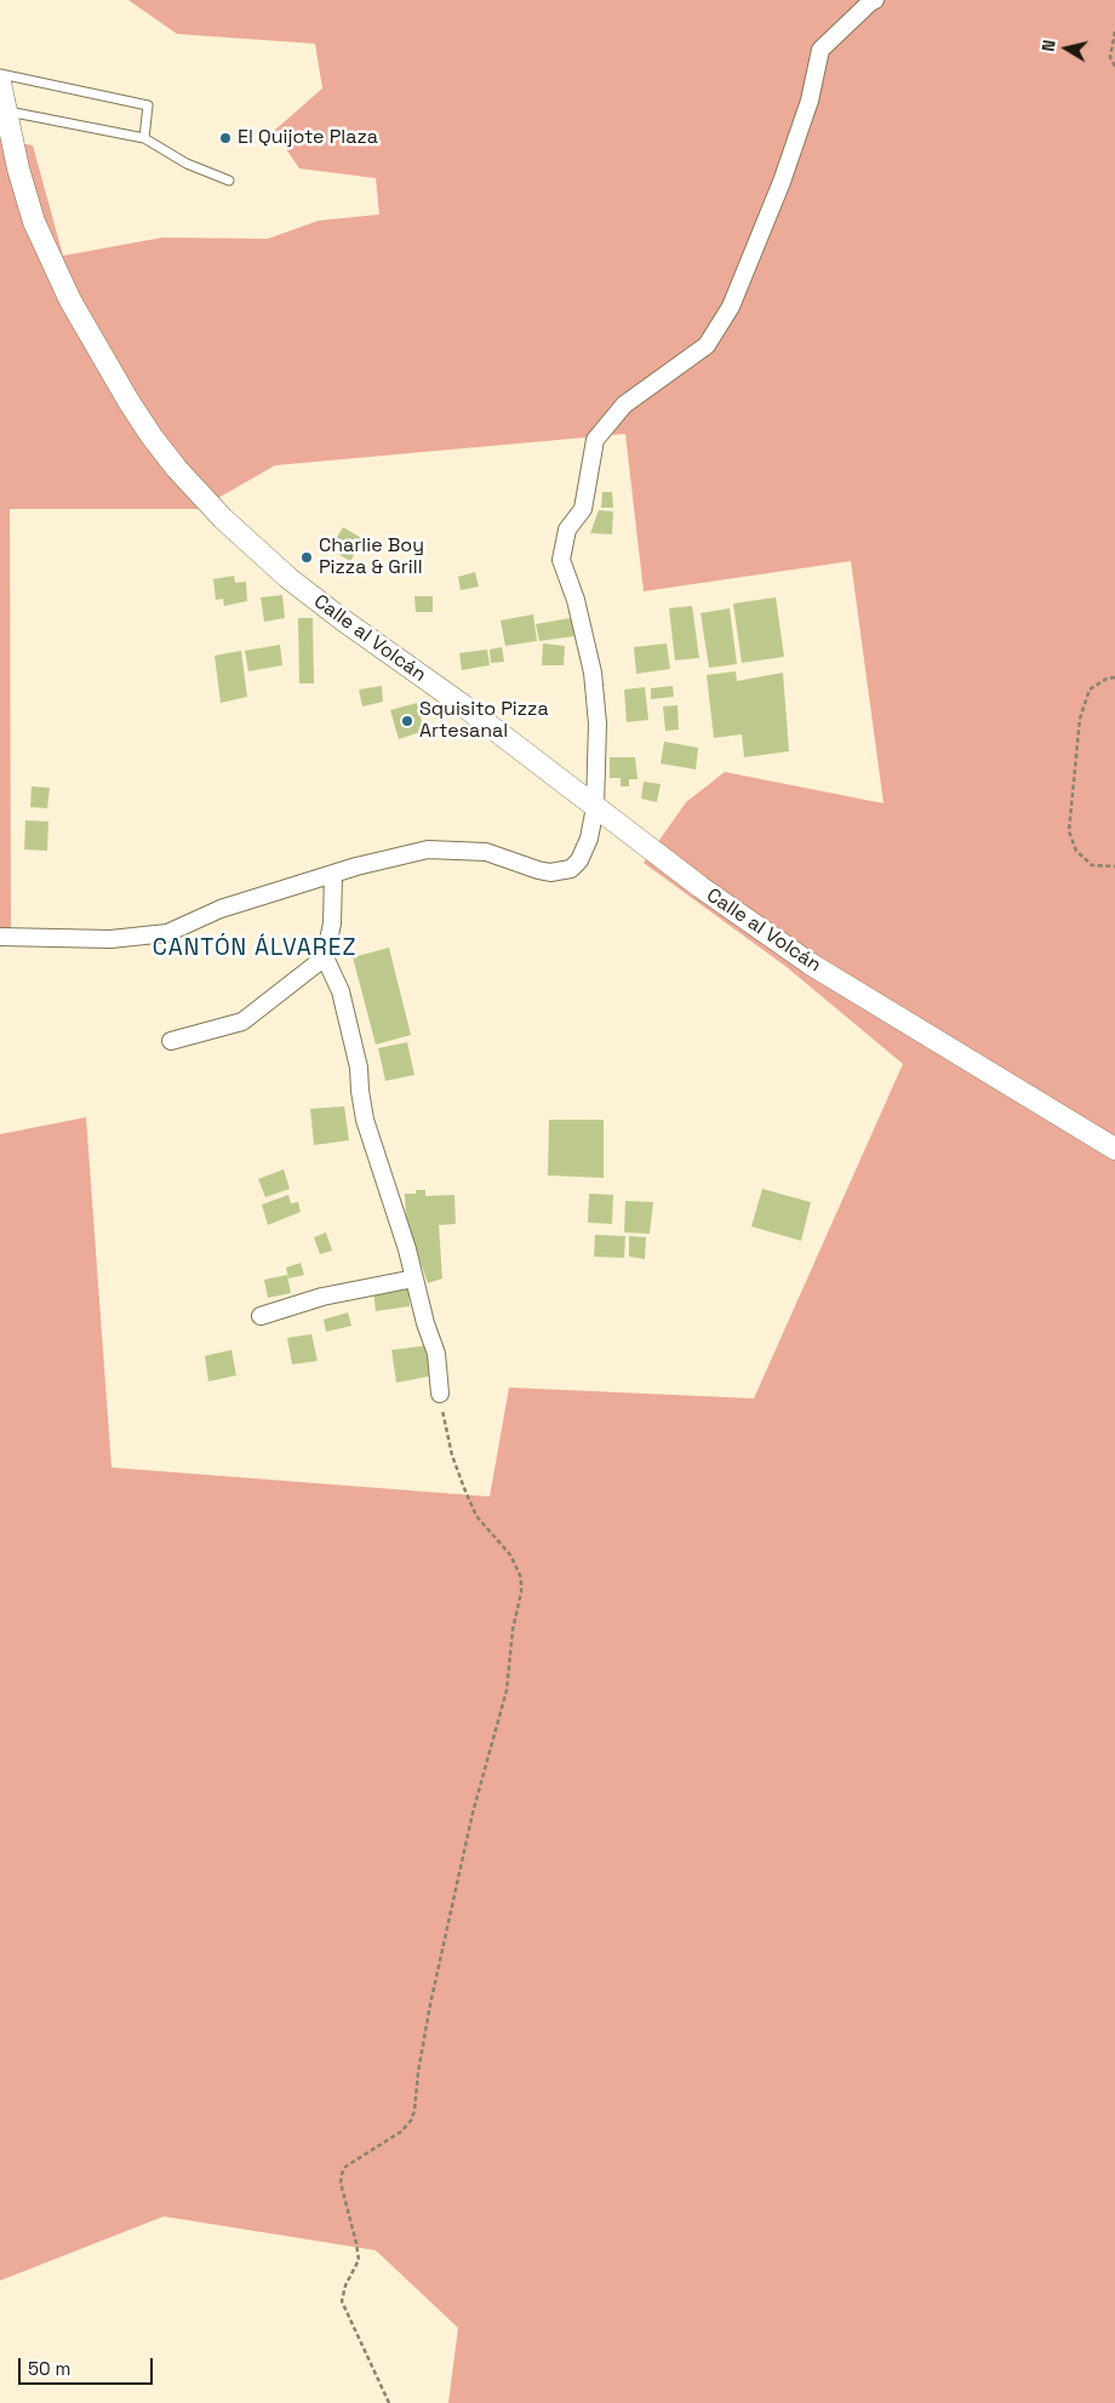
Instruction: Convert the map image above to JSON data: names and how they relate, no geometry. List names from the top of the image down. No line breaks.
{"streets":{"street":["Calle al Volcán"]},"districts":["CANTÓN ÁLVAREZ"],"places":["El Quijote Plaza","Charlie Boy Pizza & Grill","Squisito Pizza Artesanal"],"scale_bar":"50 m","north":"left"}
